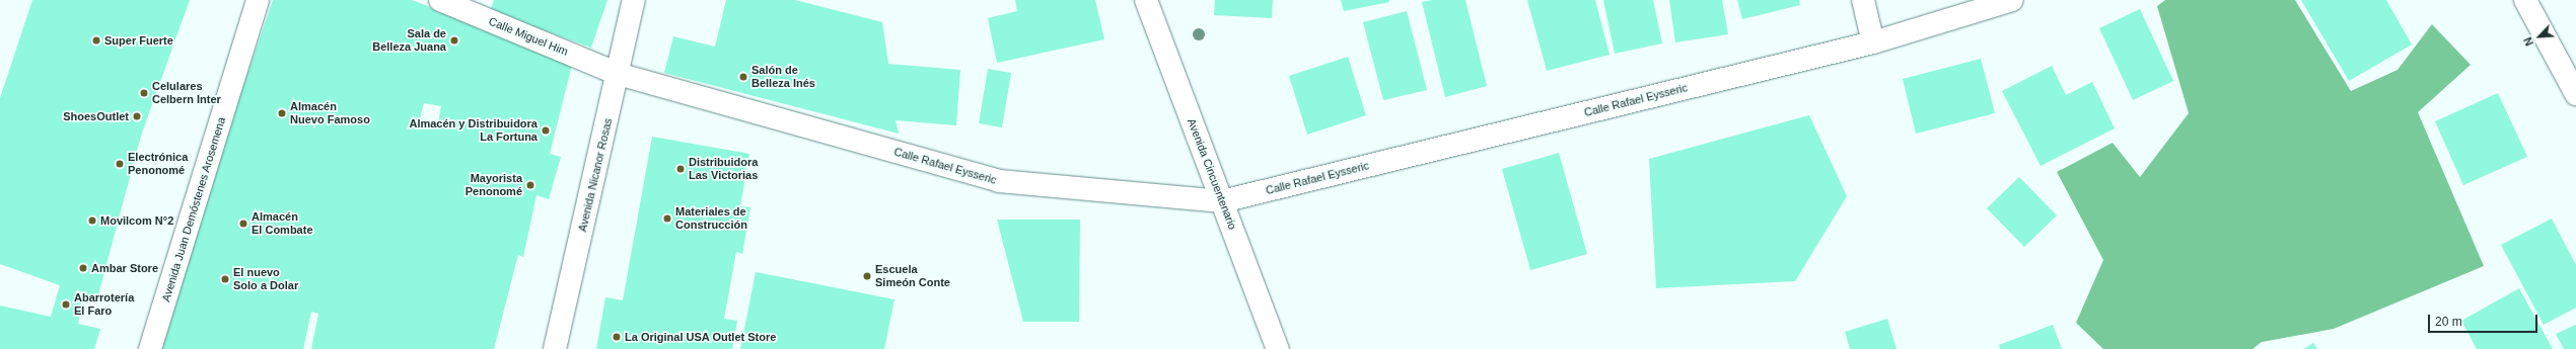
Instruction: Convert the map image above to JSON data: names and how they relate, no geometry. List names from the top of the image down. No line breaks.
{"streets":{"street":["Calle Miguel Him","Calle Rafael Eysseric","Avenida Cincuentenario","Avenida Nicanor Rosas","Avenida Juan Demóstenes Arosemena"]},"crossings":[["Calle Miguel Him","Calle Rafael Eysseric"],["Calle Miguel Him","Avenida Nicanor Rosas"],["Calle Rafael Eysseric","Avenida Cincuentenario"],["Calle Rafael Eysseric","Avenida Nicanor Rosas"]],"places":["Super Fuerte","Sala de Belleza Juana","Salón de Belleza Inés","Celulares Celbern Inter","Almacén Nuevo Famoso","ShoesOutlet","Almacén y Distribuidora La Fortuna","Electrónica Penonomé","Distribuidora Las Victorias","Mayorista Penonomé","Materiales de Construcción","Movilcom N°2","Almacén El Combate","Ambar Store","Escuela Simeón Conte","El nuevo Solo a Dolar","Abarrotería El Faro","La Original USA Outlet Store"],"scale_bar":"20 m","north":"bottom left"}
